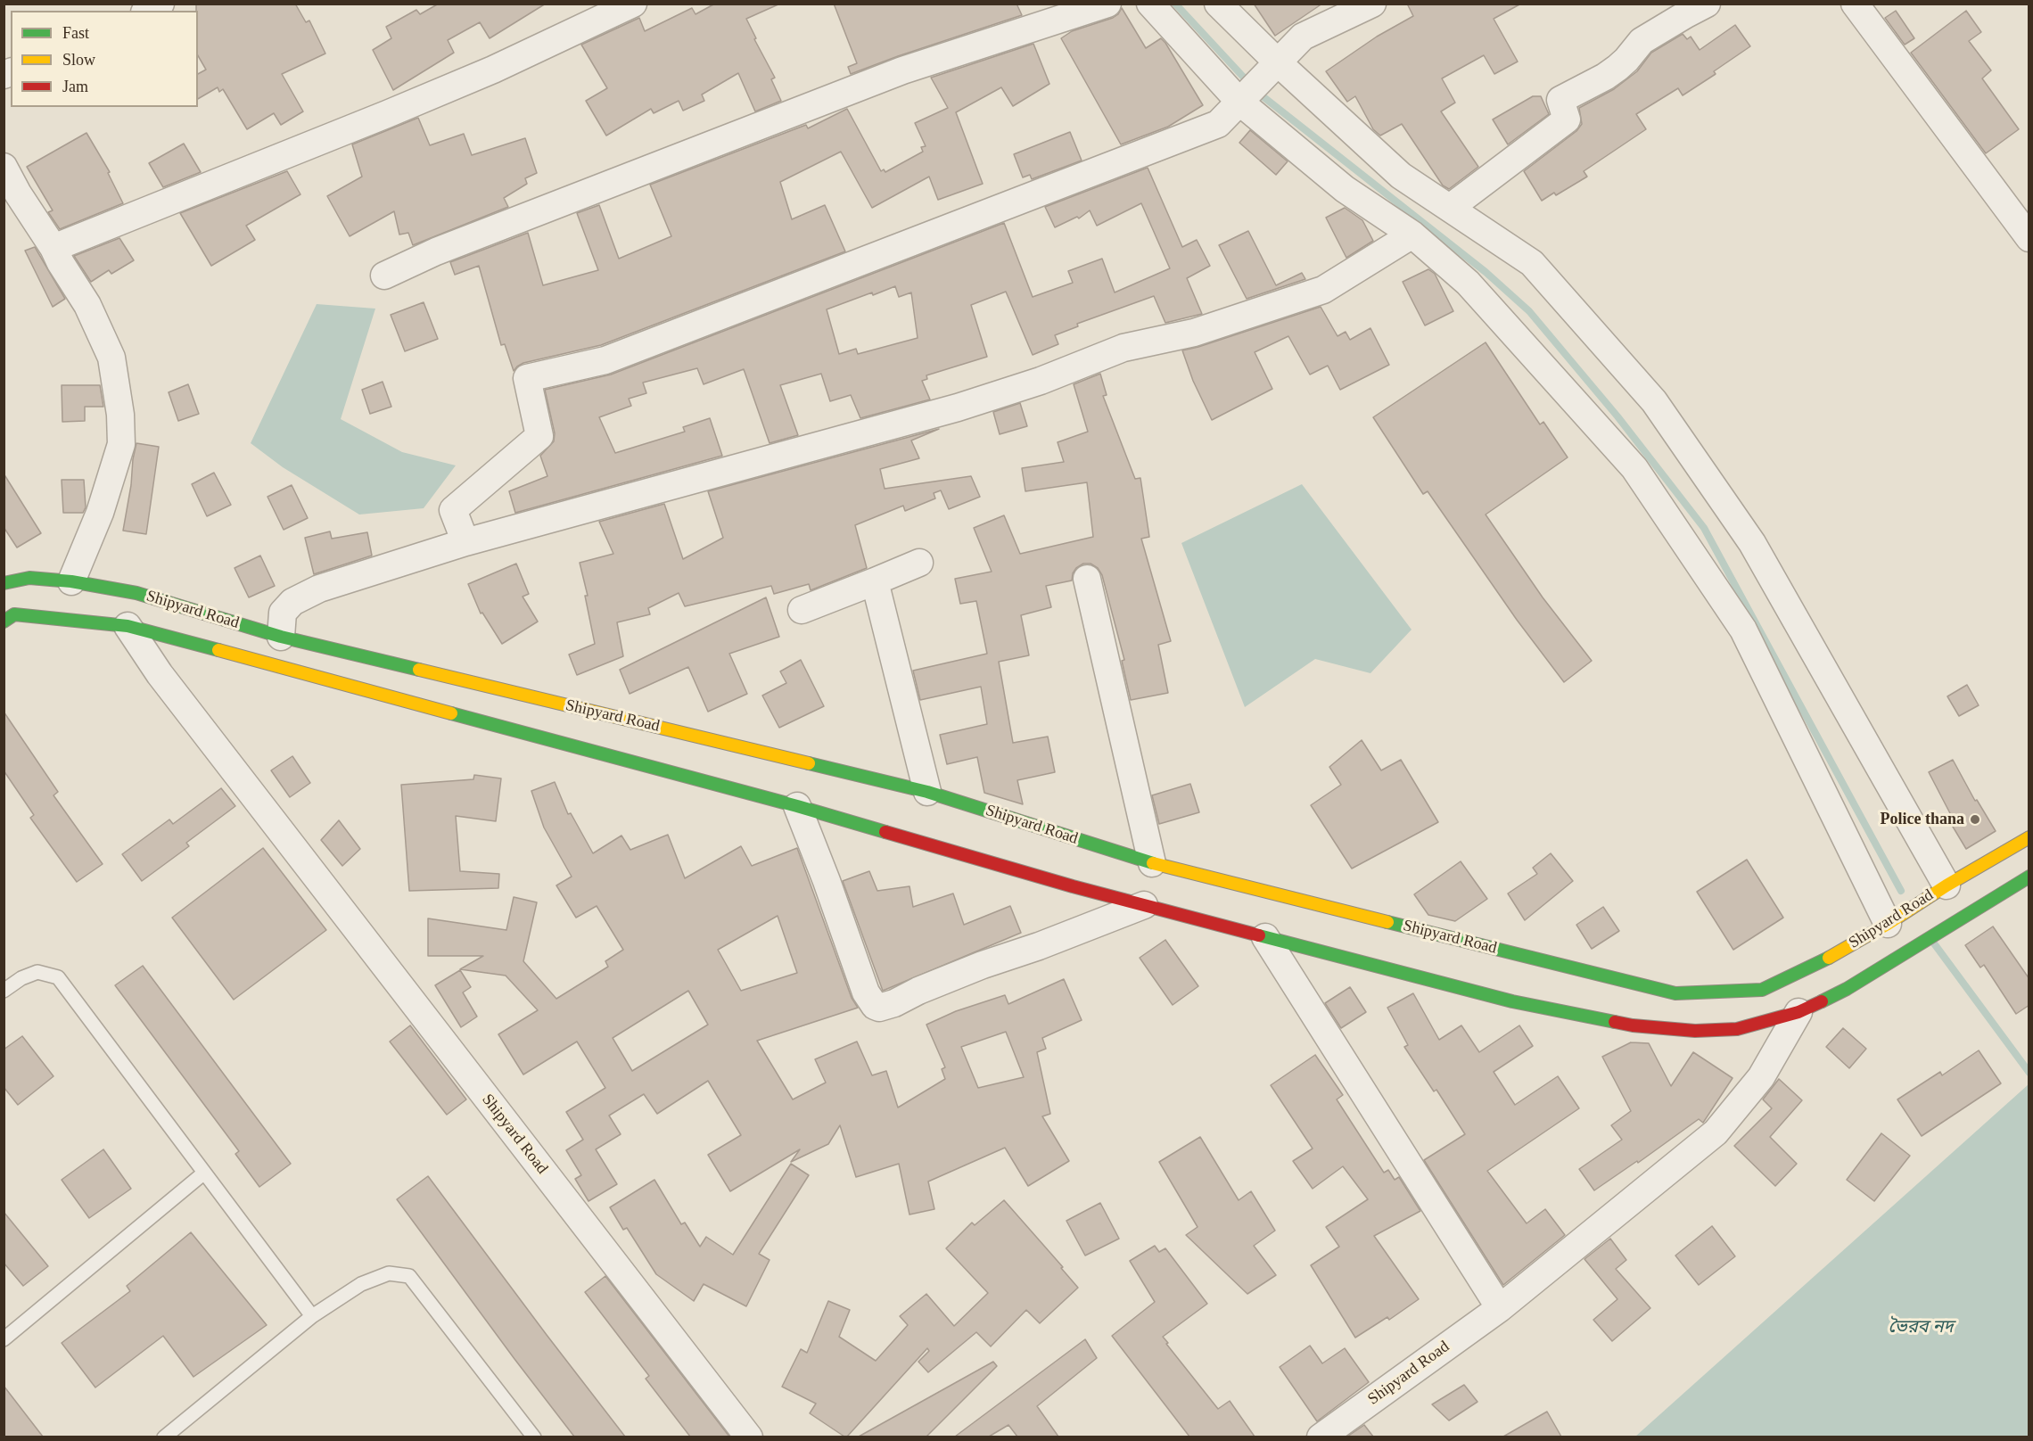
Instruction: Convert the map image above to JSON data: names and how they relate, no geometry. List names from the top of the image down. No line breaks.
{"streets":{"main road":["Shipyard Road"]},"water":["ভৈরব নদ"],"places":["Police thana"],"legend":["Fast","Slow","Jam"]}
